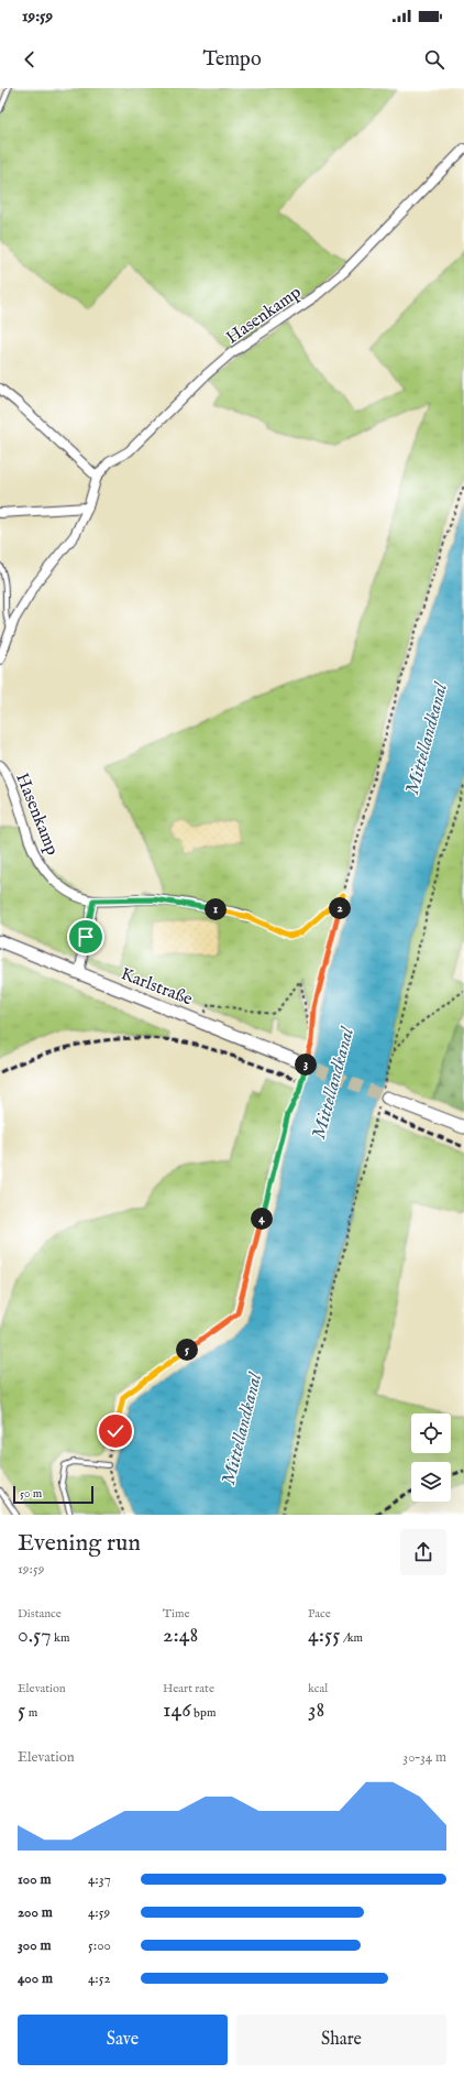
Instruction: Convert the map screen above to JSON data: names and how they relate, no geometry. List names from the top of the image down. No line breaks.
{"streets":{"street":["Hasenkamp","Karlstraße"]},"water":["Mittellandkanal"],"scale_bar":"50 m","page":{"status":"19:59","header":"Tempo","pins":["2","1","3","4","5"],"scale":"50 m","heading":["Evening run","19:59"],"stats":[["Distance","0.57 km"],["Time","2:48"],["Pace","4:55 /km"],["Elevation","5 m"],["Heart rate","146 bpm"],["kcal","38"]],"chart":["Elevation","30–34 m"],"list":[{"name":"100 m","note":"4:37"},{"name":"200 m","note":"4:59"},{"name":"300 m","note":"5:00"},{"name":"400 m","note":"4:52"}],"buttons":["Save","Share"]}}
